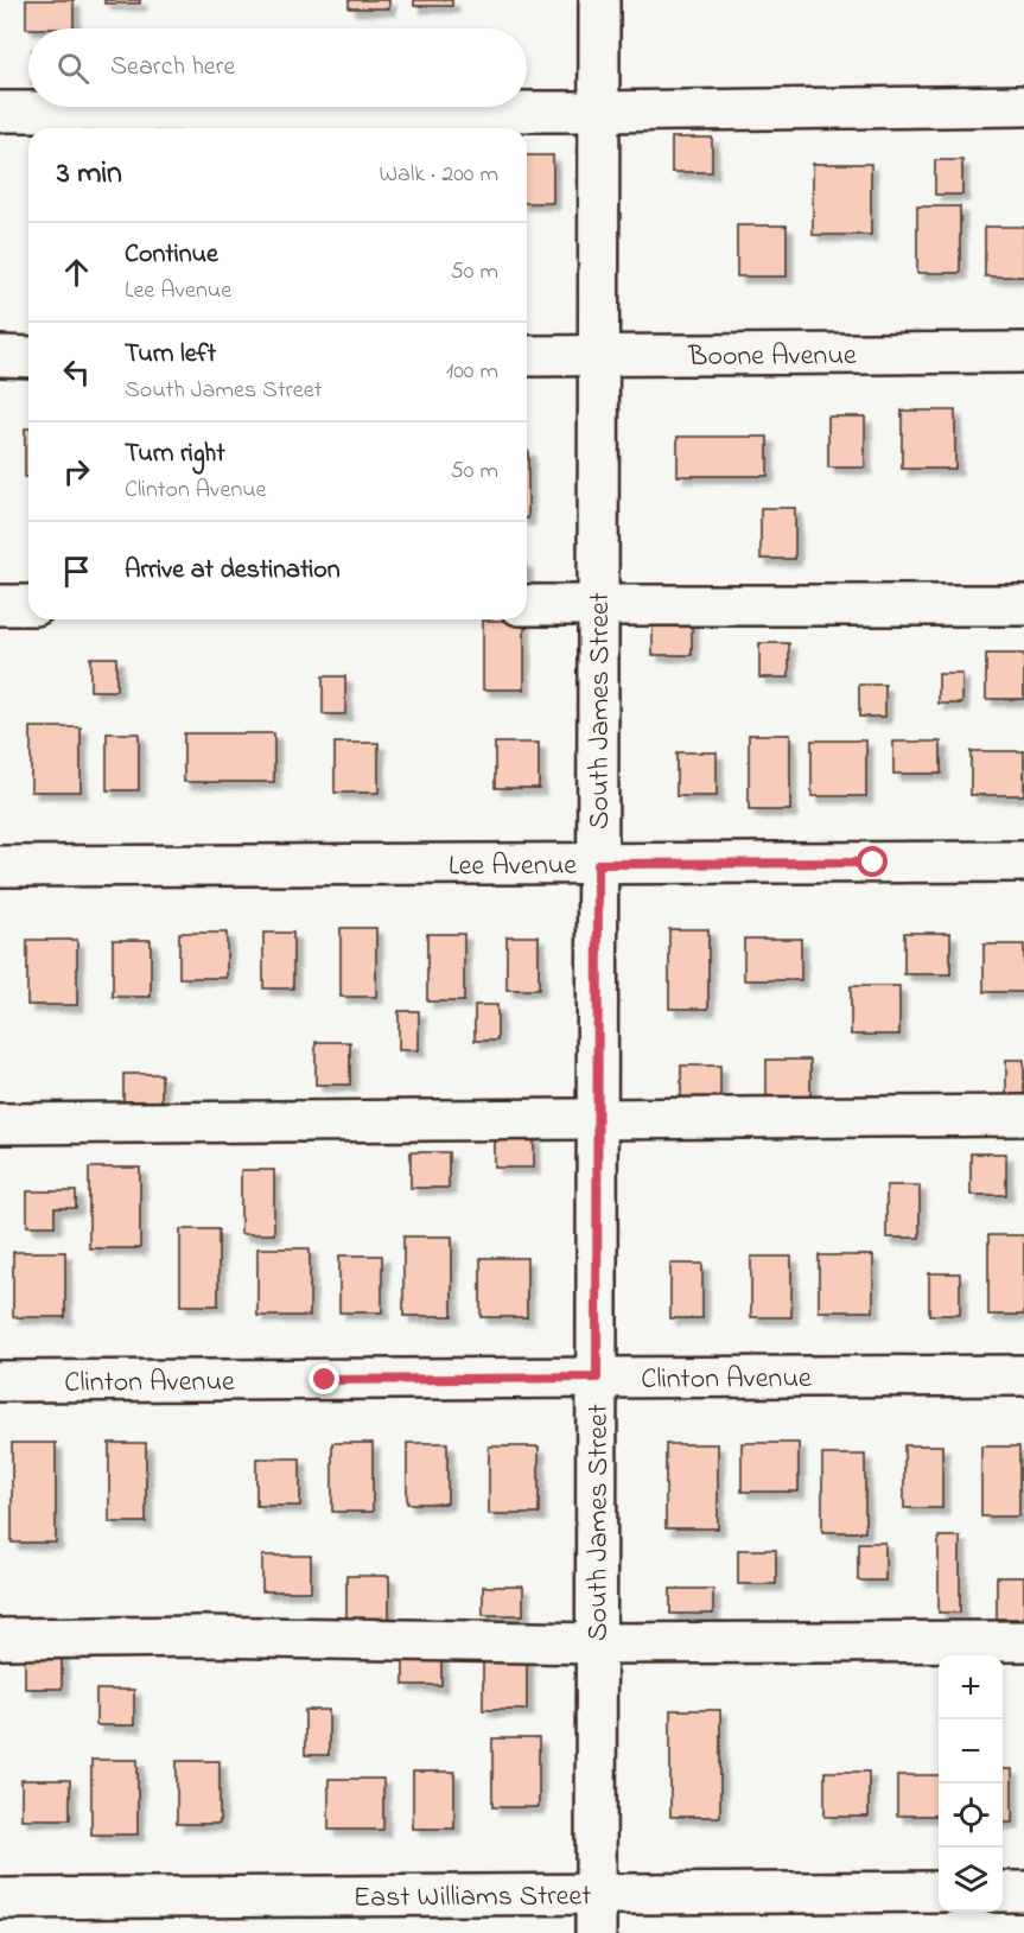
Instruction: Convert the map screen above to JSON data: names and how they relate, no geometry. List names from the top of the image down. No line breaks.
{"streets":{"street":["Boone Avenue","South James Street","Lee Avenue","Clinton Avenue","East Williams Street"]},"crossings":[["Boone Avenue","South James Street"],["South James Street","Lee Avenue"],["South James Street","Clinton Avenue"],["South James Street","East Williams Street"]],"page":{"search":"Search here","heading":["3 min","Walk · 200 m"],"list":[["Continue","Lee Avenue","50 m"],["Turn left","South James Street","100 m"],["Turn right","Clinton Avenue","50 m"],"Arrive at destination"],"map_buttons":["+","−"]}}
